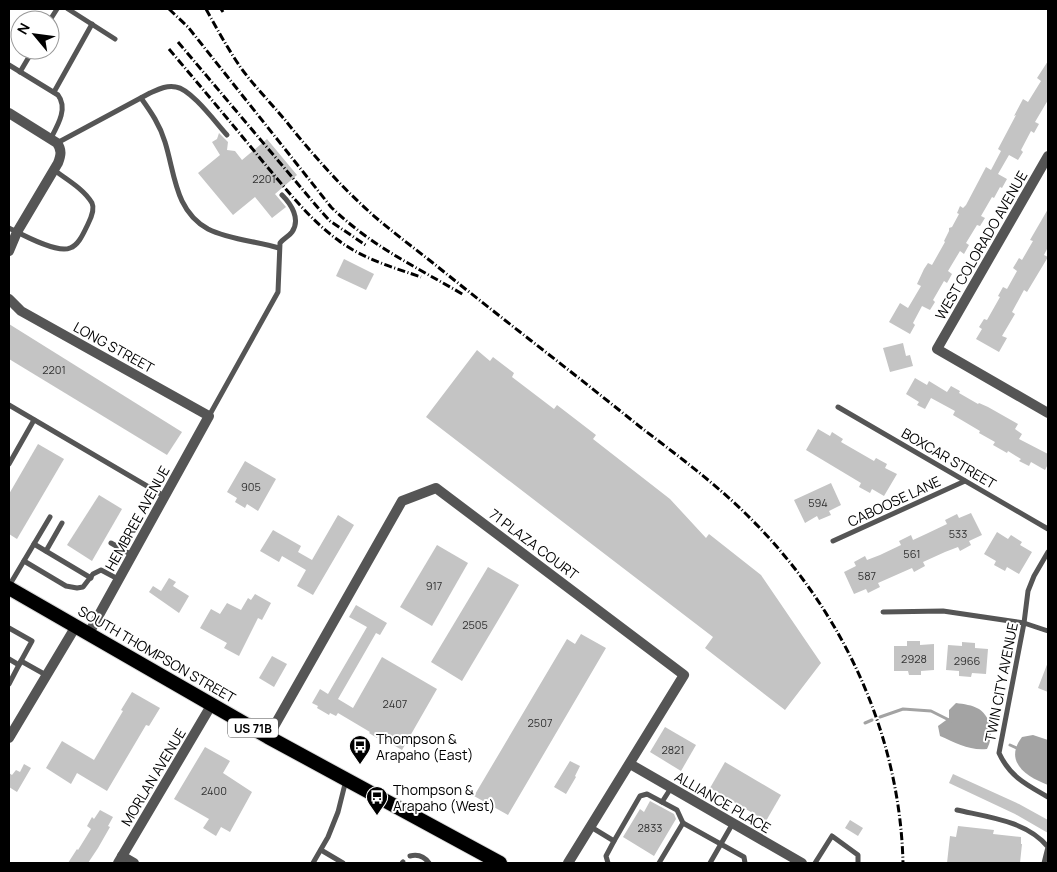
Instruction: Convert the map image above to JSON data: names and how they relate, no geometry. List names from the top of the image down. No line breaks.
{"streets":{"highway":["SOUTH THOMPSON STREET","US 71B"],"street":["WEST COLORADO AVENUE","LONG STREET","HEMBREE AVENUE","71 PLAZA COURT","MORLAN AVENUE","ALLIANCE PLACE"],"lane":["BOXCAR STREET","CABOOSE LANE","TWIN CITY AVENUE"]},"crossings":[["LONG STREET","HEMBREE AVENUE"],["BOXCAR STREET","CABOOSE LANE"],["HEMBREE AVENUE","SOUTH THOMPSON STREET"],["71 PLAZA COURT","SOUTH THOMPSON STREET"],["71 PLAZA COURT","ALLIANCE PLACE"],["SOUTH THOMPSON STREET","MORLAN AVENUE"]],"places":{"bus stop":["Thompson & Arapaho (East)","Thompson & Arapaho (West)"]},"house_numbers":["2201","2201","905","594","533","561","587","917","2505","2928","2966","2407","2507","2821","2400","2833"],"north":"top left"}
